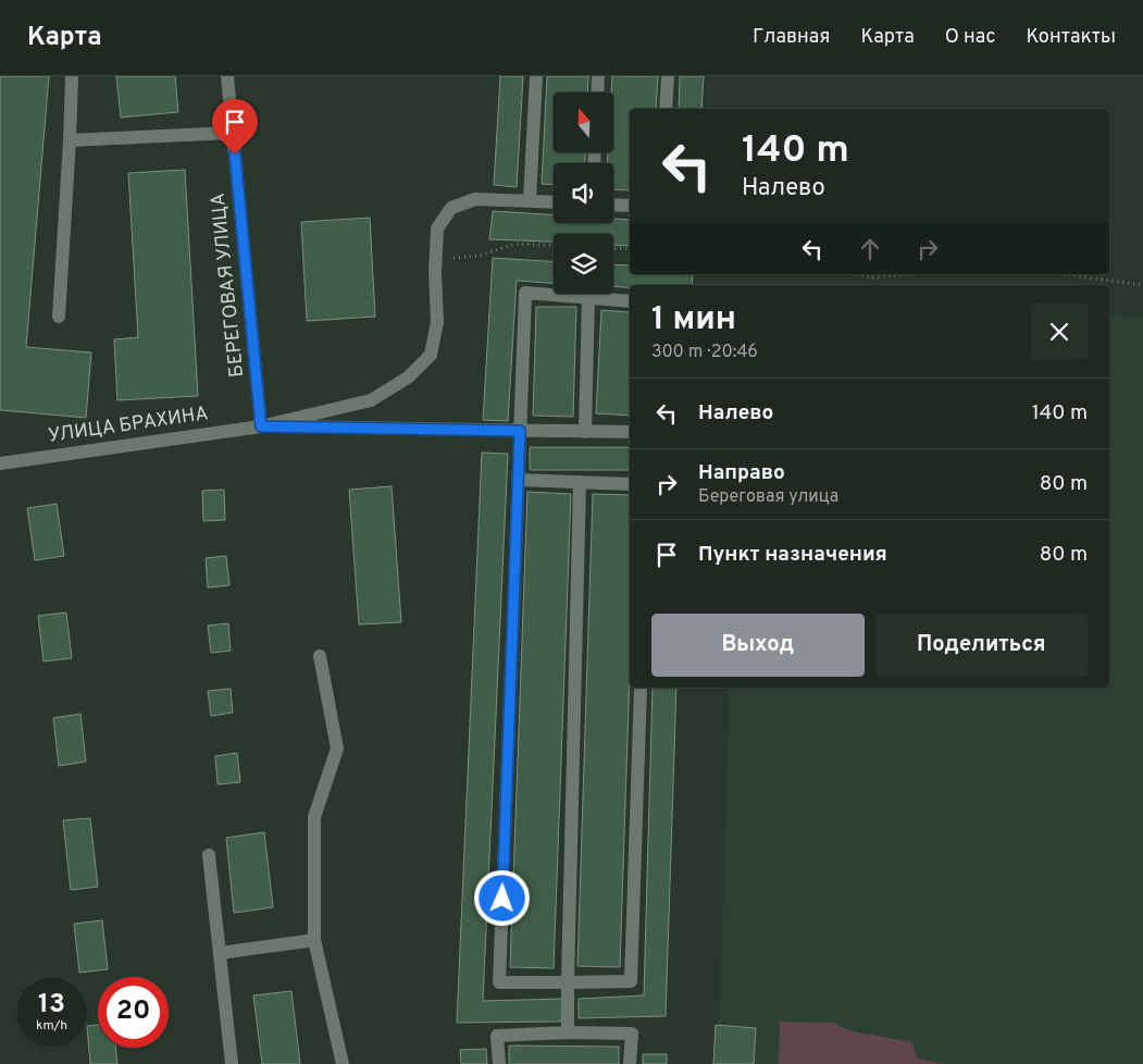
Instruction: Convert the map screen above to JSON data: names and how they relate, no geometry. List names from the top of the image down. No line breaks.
{"streets":{"street":["БЕРЕГОВАЯ УЛИЦА","УЛИЦА БРАХИНА"]},"crossings":[["БЕРЕГОВАЯ УЛИЦА","УЛИЦА БРАХИНА"]],"north":"top","page":{"header":"Карта","nav":["Главная","Карта","О нас","Контакты"],"turn":["140 m","Налево"],"heading":["1 мин","300 m · 20:46"],"list":[{"name":"Налево","value":"140 m"},{"name":"Направо","note":"Береговая улица","value":"80 m"},{"name":"Пункт назначения","value":"80 m"}],"buttons":["Выход","Поделиться"],"speed":"13 km/h","limit":"20"}}
